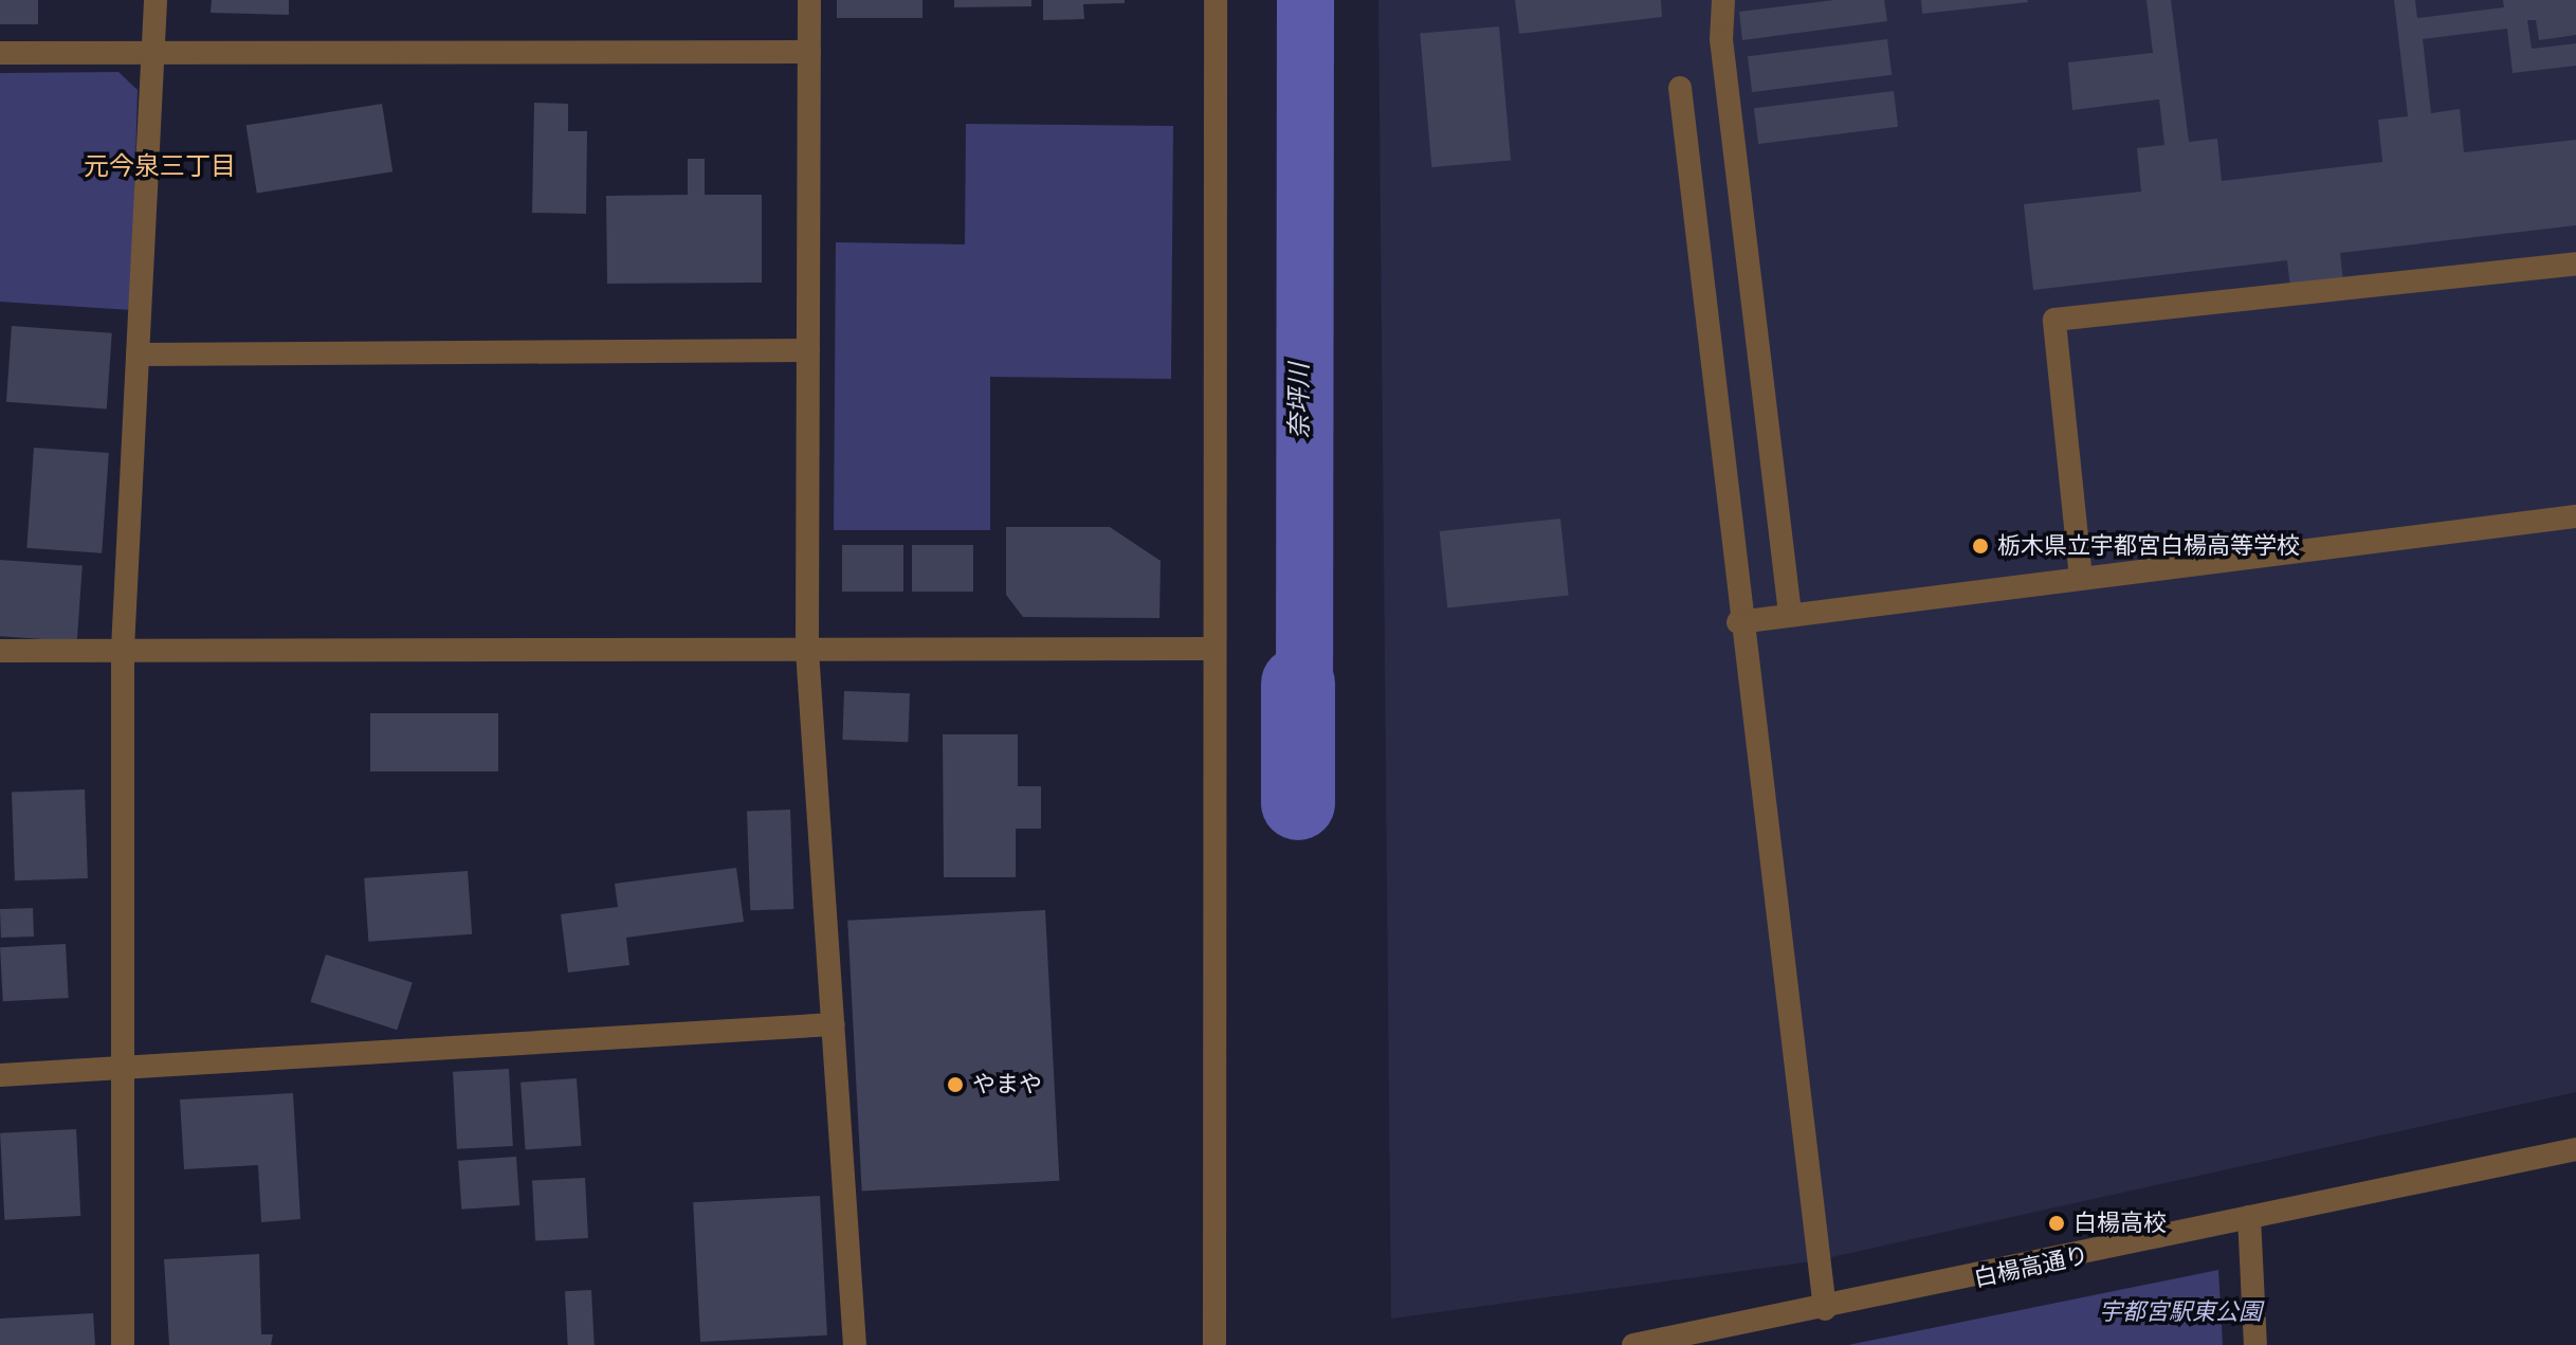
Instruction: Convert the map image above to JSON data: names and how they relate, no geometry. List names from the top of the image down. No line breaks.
{"streets":{"street":["白楊高通り"]},"districts":["元今泉三丁目"],"water":["奈坪川"],"parks":["宇都宮駅東公園"],"places":["栃木県立宇都宮白楊高等学校","やまや","白楊高校"]}
